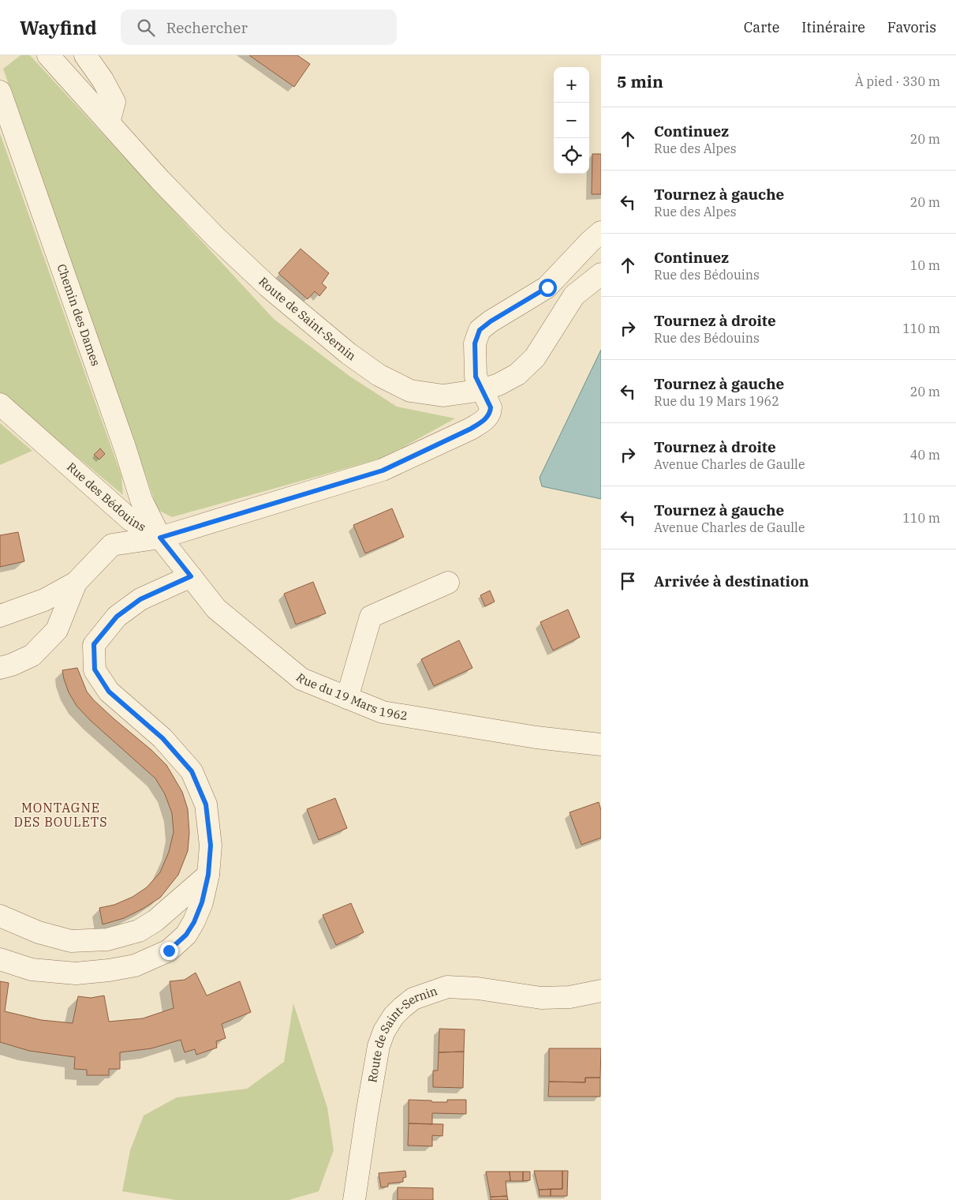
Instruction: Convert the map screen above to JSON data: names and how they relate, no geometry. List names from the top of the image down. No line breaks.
{"streets":{"street":["Chemin des Dames","Route de Saint-Sernin","Rue des Bédouins","Rue du 19 Mars 1962"]},"crossings":[["Chemin des Dames","Rue des Bédouins"],["Chemin des Dames","Rue du 19 Mars 1962"],["Rue des Bédouins","Rue du 19 Mars 1962"]],"districts":["MONTAGNE DES BOULETS"],"page":{"header":"Wayfind","search":"Rechercher","nav":["Carte","Itinéraire","Favoris"],"heading":["5 min","À pied · 330 m"],"map_buttons":["+","−"],"list":[["Continuez","Rue des Alpes","20 m"],["Tournez à gauche","Rue des Alpes","20 m"],["Continuez","Rue des Bédouins","10 m"],["Tournez à droite","Rue des Bédouins","110 m"],["Tournez à gauche","Rue du 19 Mars 1962","20 m"],["Tournez à droite","Avenue Charles de Gaulle","40 m"],["Tournez à gauche","Avenue Charles de Gaulle","110 m"],"Arrivée à destination"]}}
